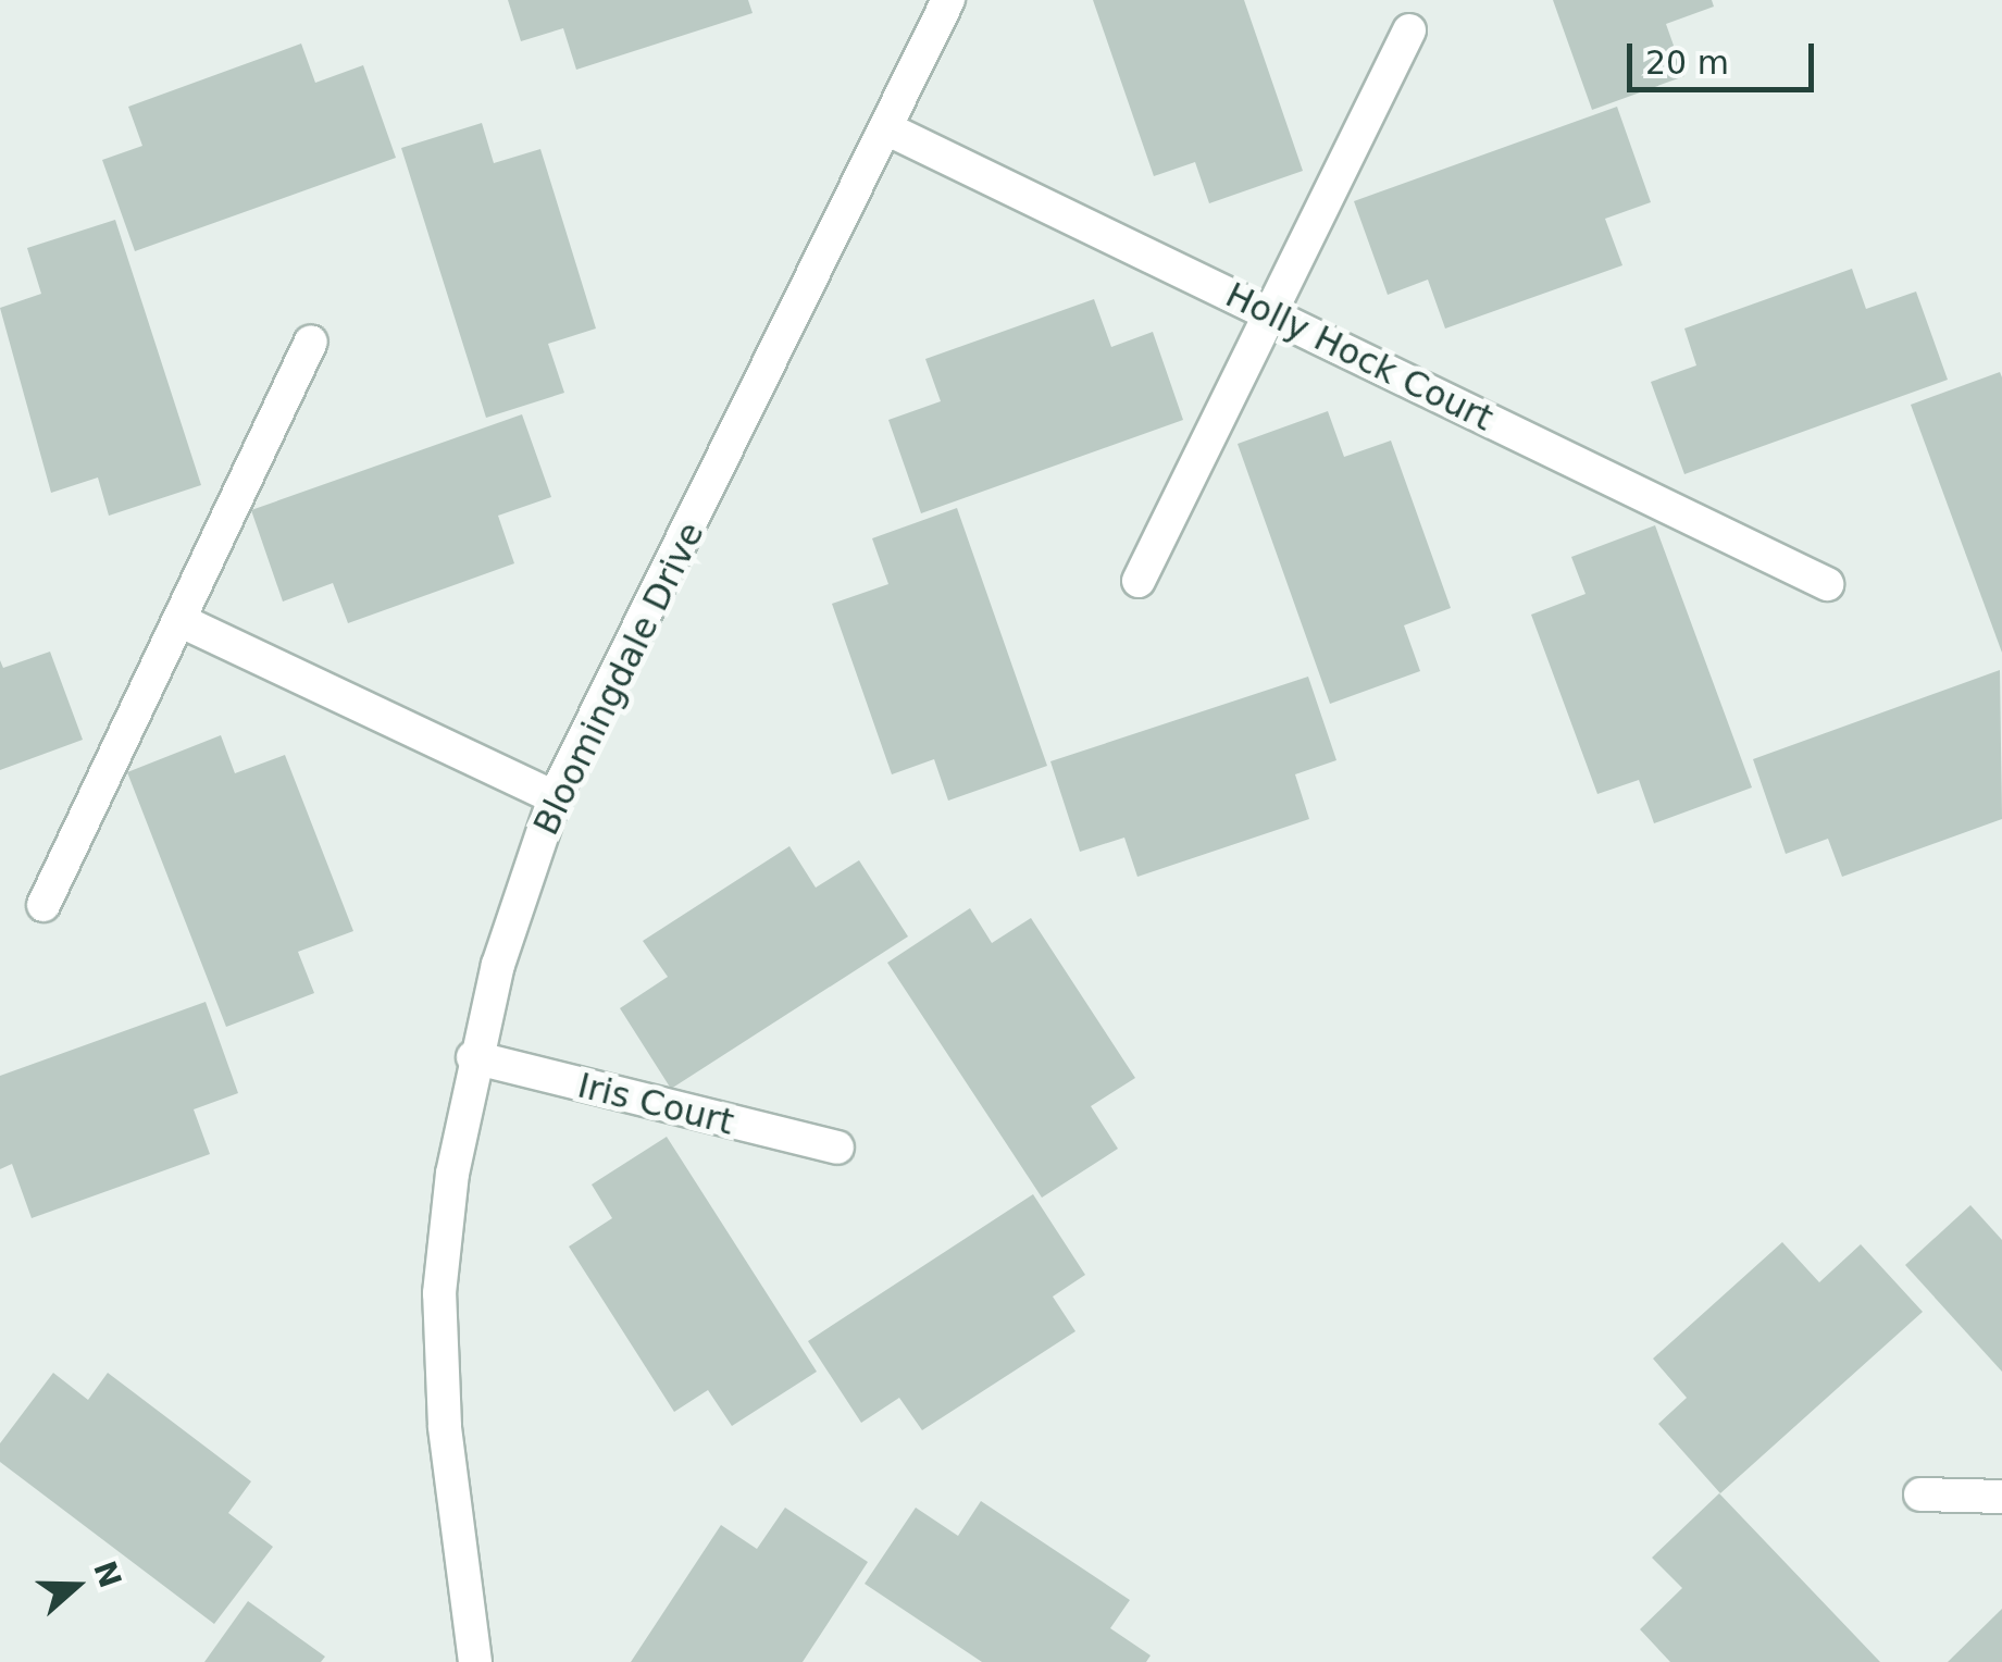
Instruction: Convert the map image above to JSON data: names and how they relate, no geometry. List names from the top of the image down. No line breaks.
{"streets":{"street":["Holly Hock Court","Bloomingdale Drive","Iris Court"]},"crossings":[["Holly Hock Court","Bloomingdale Drive"],["Bloomingdale Drive","Iris Court"]],"scale_bar":"20 m","north":"right"}
